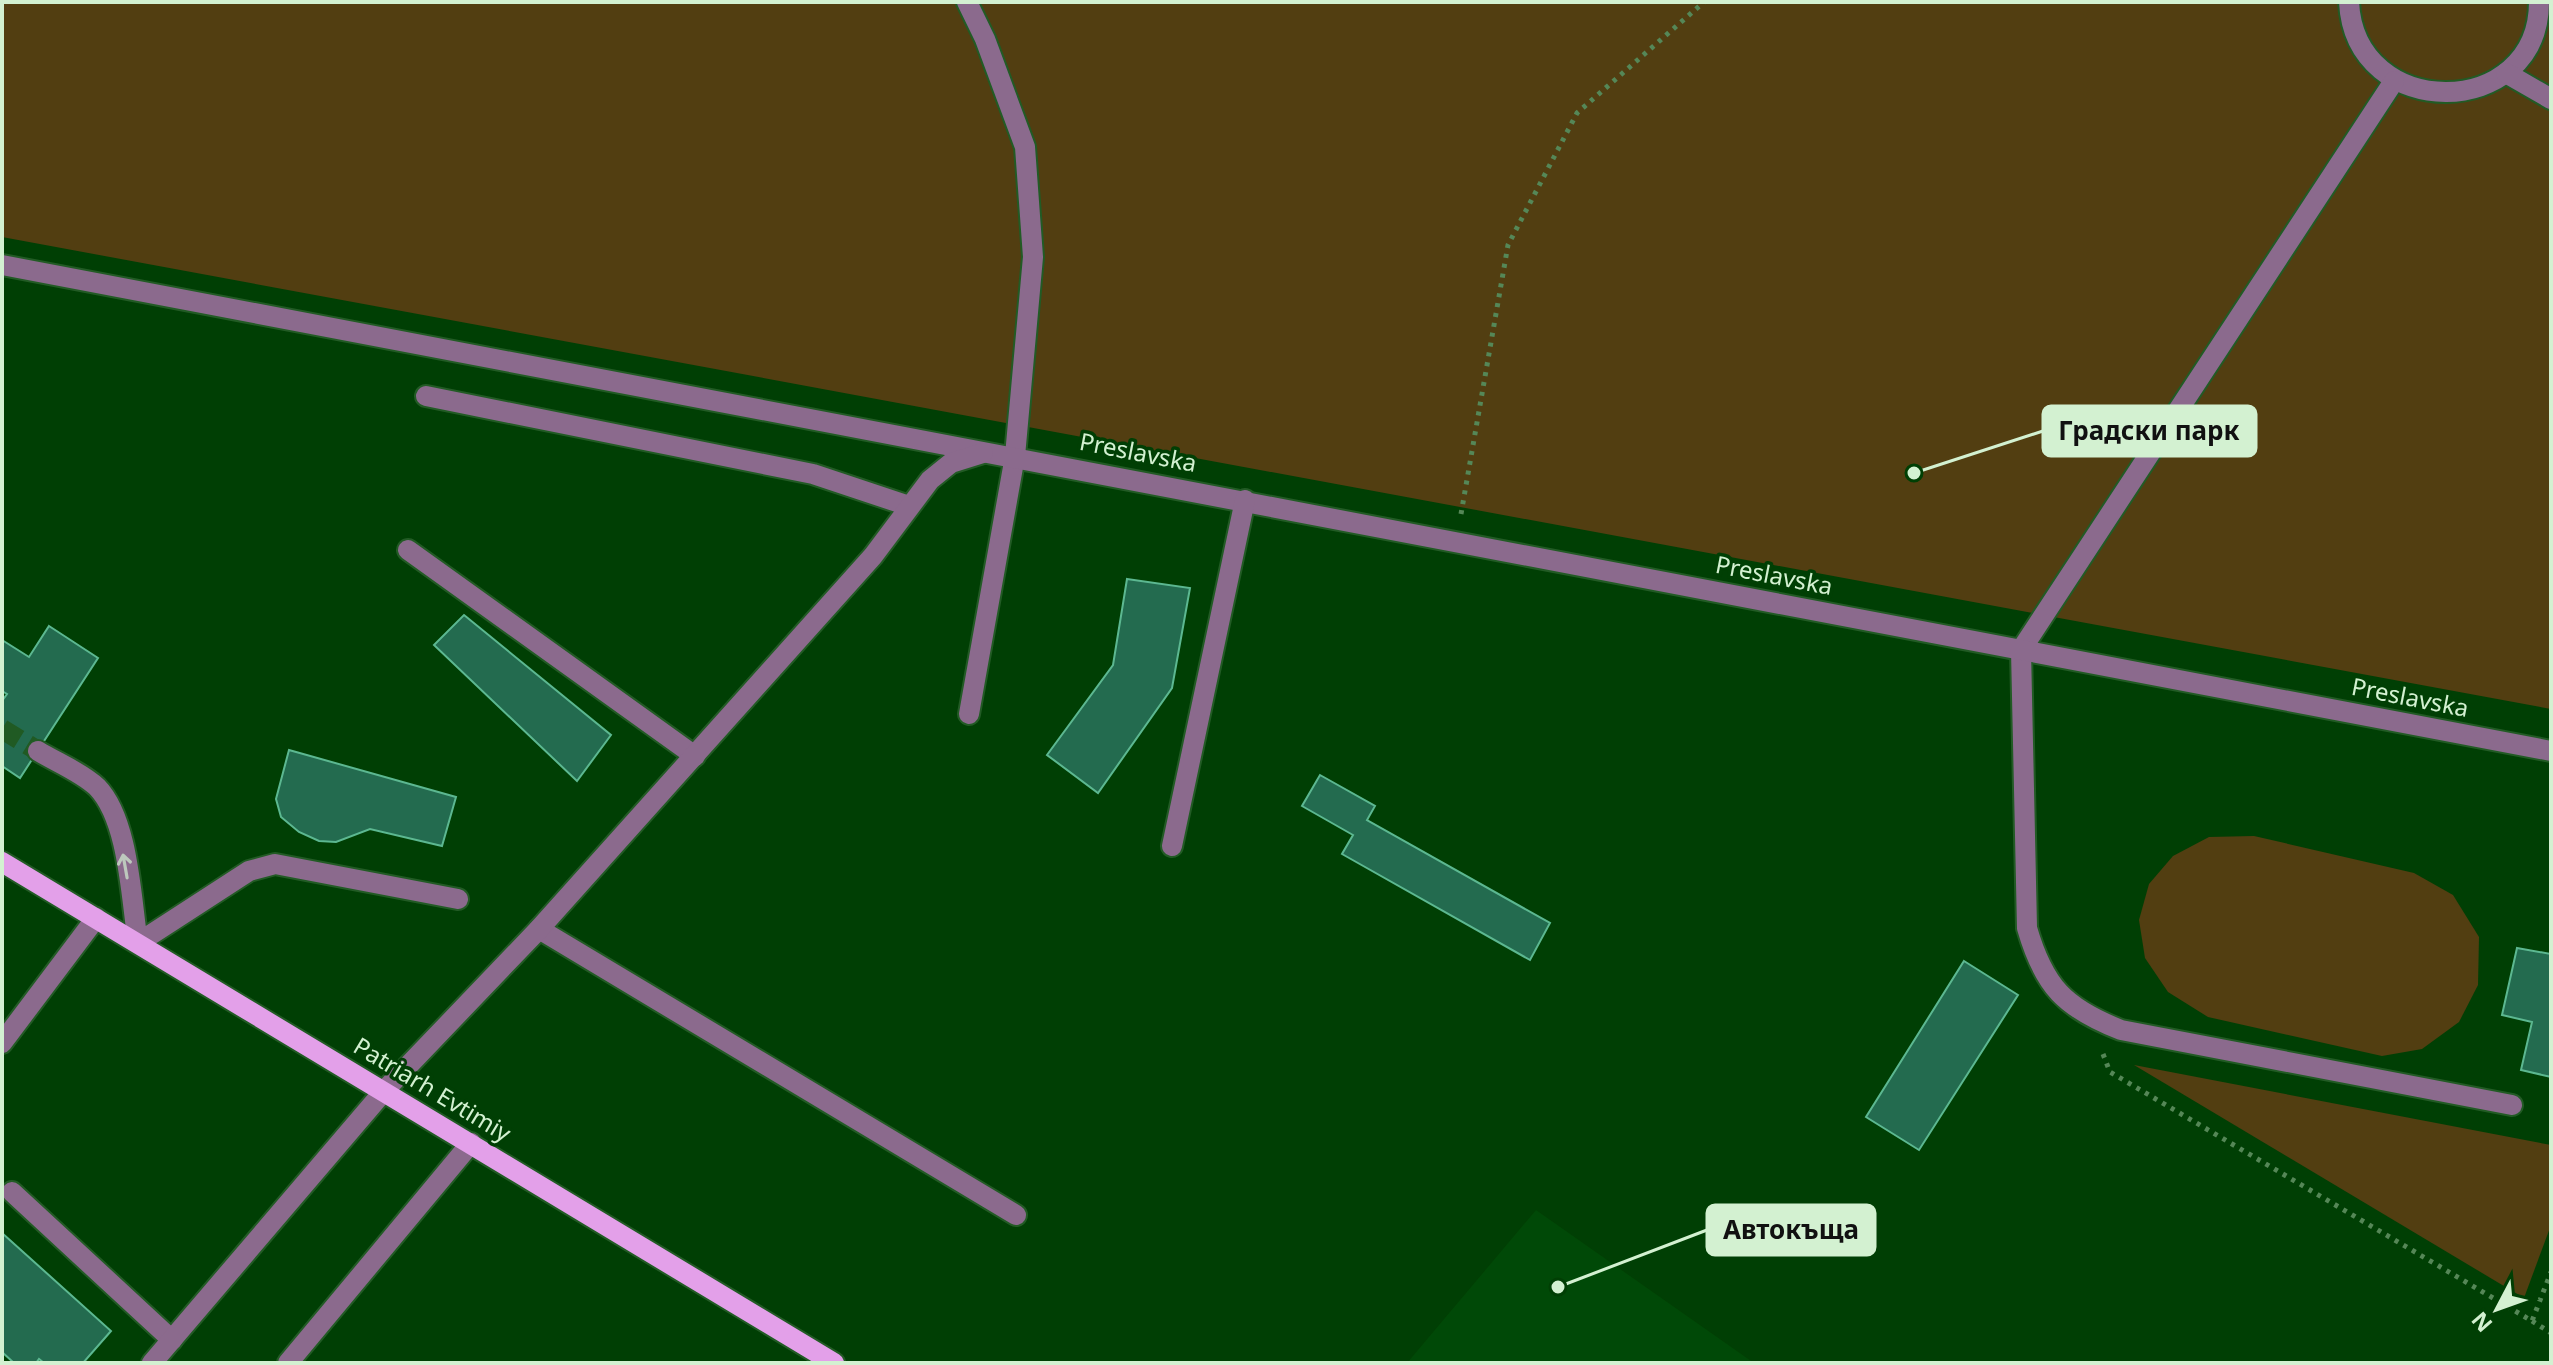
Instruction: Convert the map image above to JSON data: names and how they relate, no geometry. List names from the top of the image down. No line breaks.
{"streets":{"main road":["Patriarh Evtimiy"],"street":["Preslavska"]},"places":["Градски парк","Автокъща"],"north":"bottom left"}
